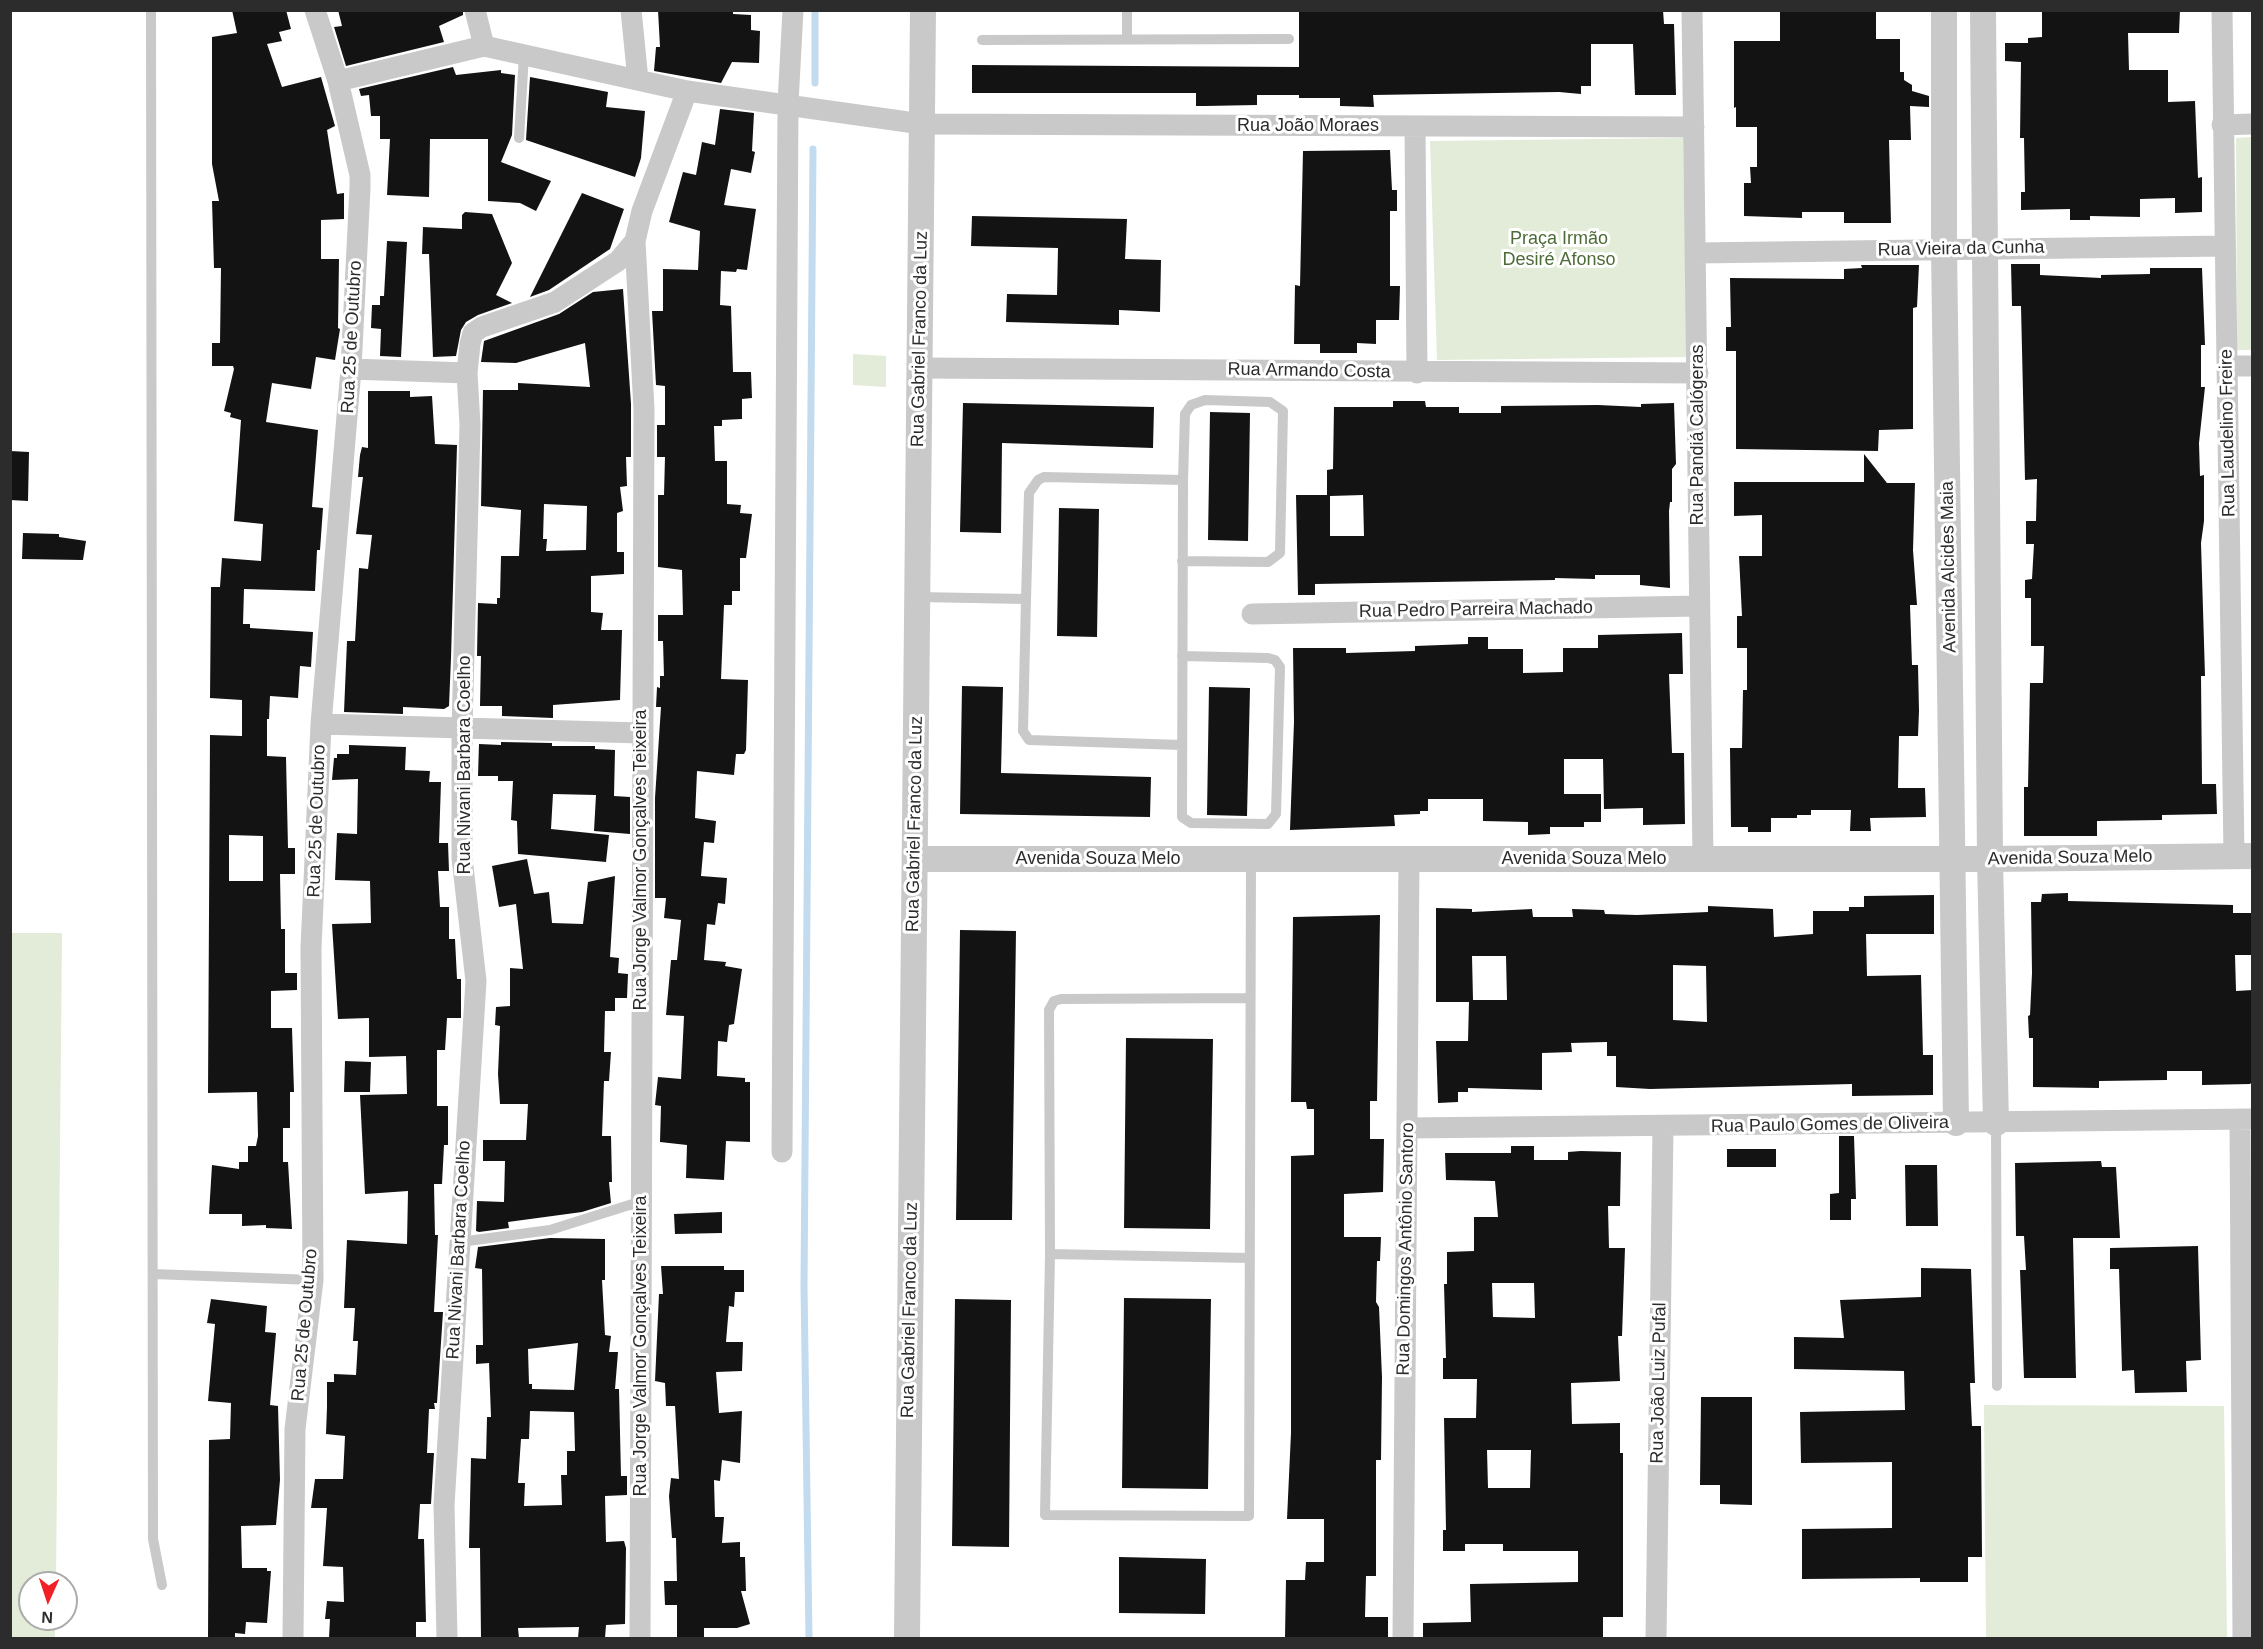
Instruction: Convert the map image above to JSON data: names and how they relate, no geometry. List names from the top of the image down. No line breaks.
{"streets":{"street":["Rua João Moraes","Rua Vieira da Cunha","Rua 25 de Outubro","Rua Gabriel Franco da Luz","Rua Armando Costa","Rua Laudelino Freire","Rua Pandiá Calógeras","Avenida Alcides Maia","Rua Pedro Parreira Machado","Rua Nivani Barbara Coelho","Avenida Souza Melo","Rua Jorge Valmor Gonçalves Teixeira","Rua Paulo Gomes de Oliveira","Rua Domingos Antônio Santoro","Rua João Luiz Pufal"]},"crossings":[["Rua João Moraes","Rua Gabriel Franco da Luz"],["Rua João Moraes","Rua Pandiá Calógeras"],["Rua João Moraes","Rua Jorge Valmor Gonçalves Teixeira"],["Rua Vieira da Cunha","Rua Laudelino Freire"],["Rua Vieira da Cunha","Rua Pandiá Calógeras"],["Rua Vieira da Cunha","Avenida Alcides Maia"],["Rua Gabriel Franco da Luz","Rua Armando Costa"],["Rua Gabriel Franco da Luz","Avenida Souza Melo"],["Rua Armando Costa","Rua Pandiá Calógeras"],["Rua Laudelino Freire","Avenida Souza Melo"],["Rua Pandiá Calógeras","Rua Pedro Parreira Machado"],["Rua Pandiá Calógeras","Avenida Souza Melo"],["Avenida Alcides Maia","Avenida Souza Melo"],["Avenida Alcides Maia","Rua Paulo Gomes de Oliveira"],["Rua Nivani Barbara Coelho","Rua Jorge Valmor Gonçalves Teixeira"],["Avenida Souza Melo","Rua Domingos Antônio Santoro"],["Rua Paulo Gomes de Oliveira","Rua Domingos Antônio Santoro"],["Rua Paulo Gomes de Oliveira","Rua João Luiz Pufal"]],"parks":["Praça Irmão Desiré Afonso"],"north":"bottom"}
